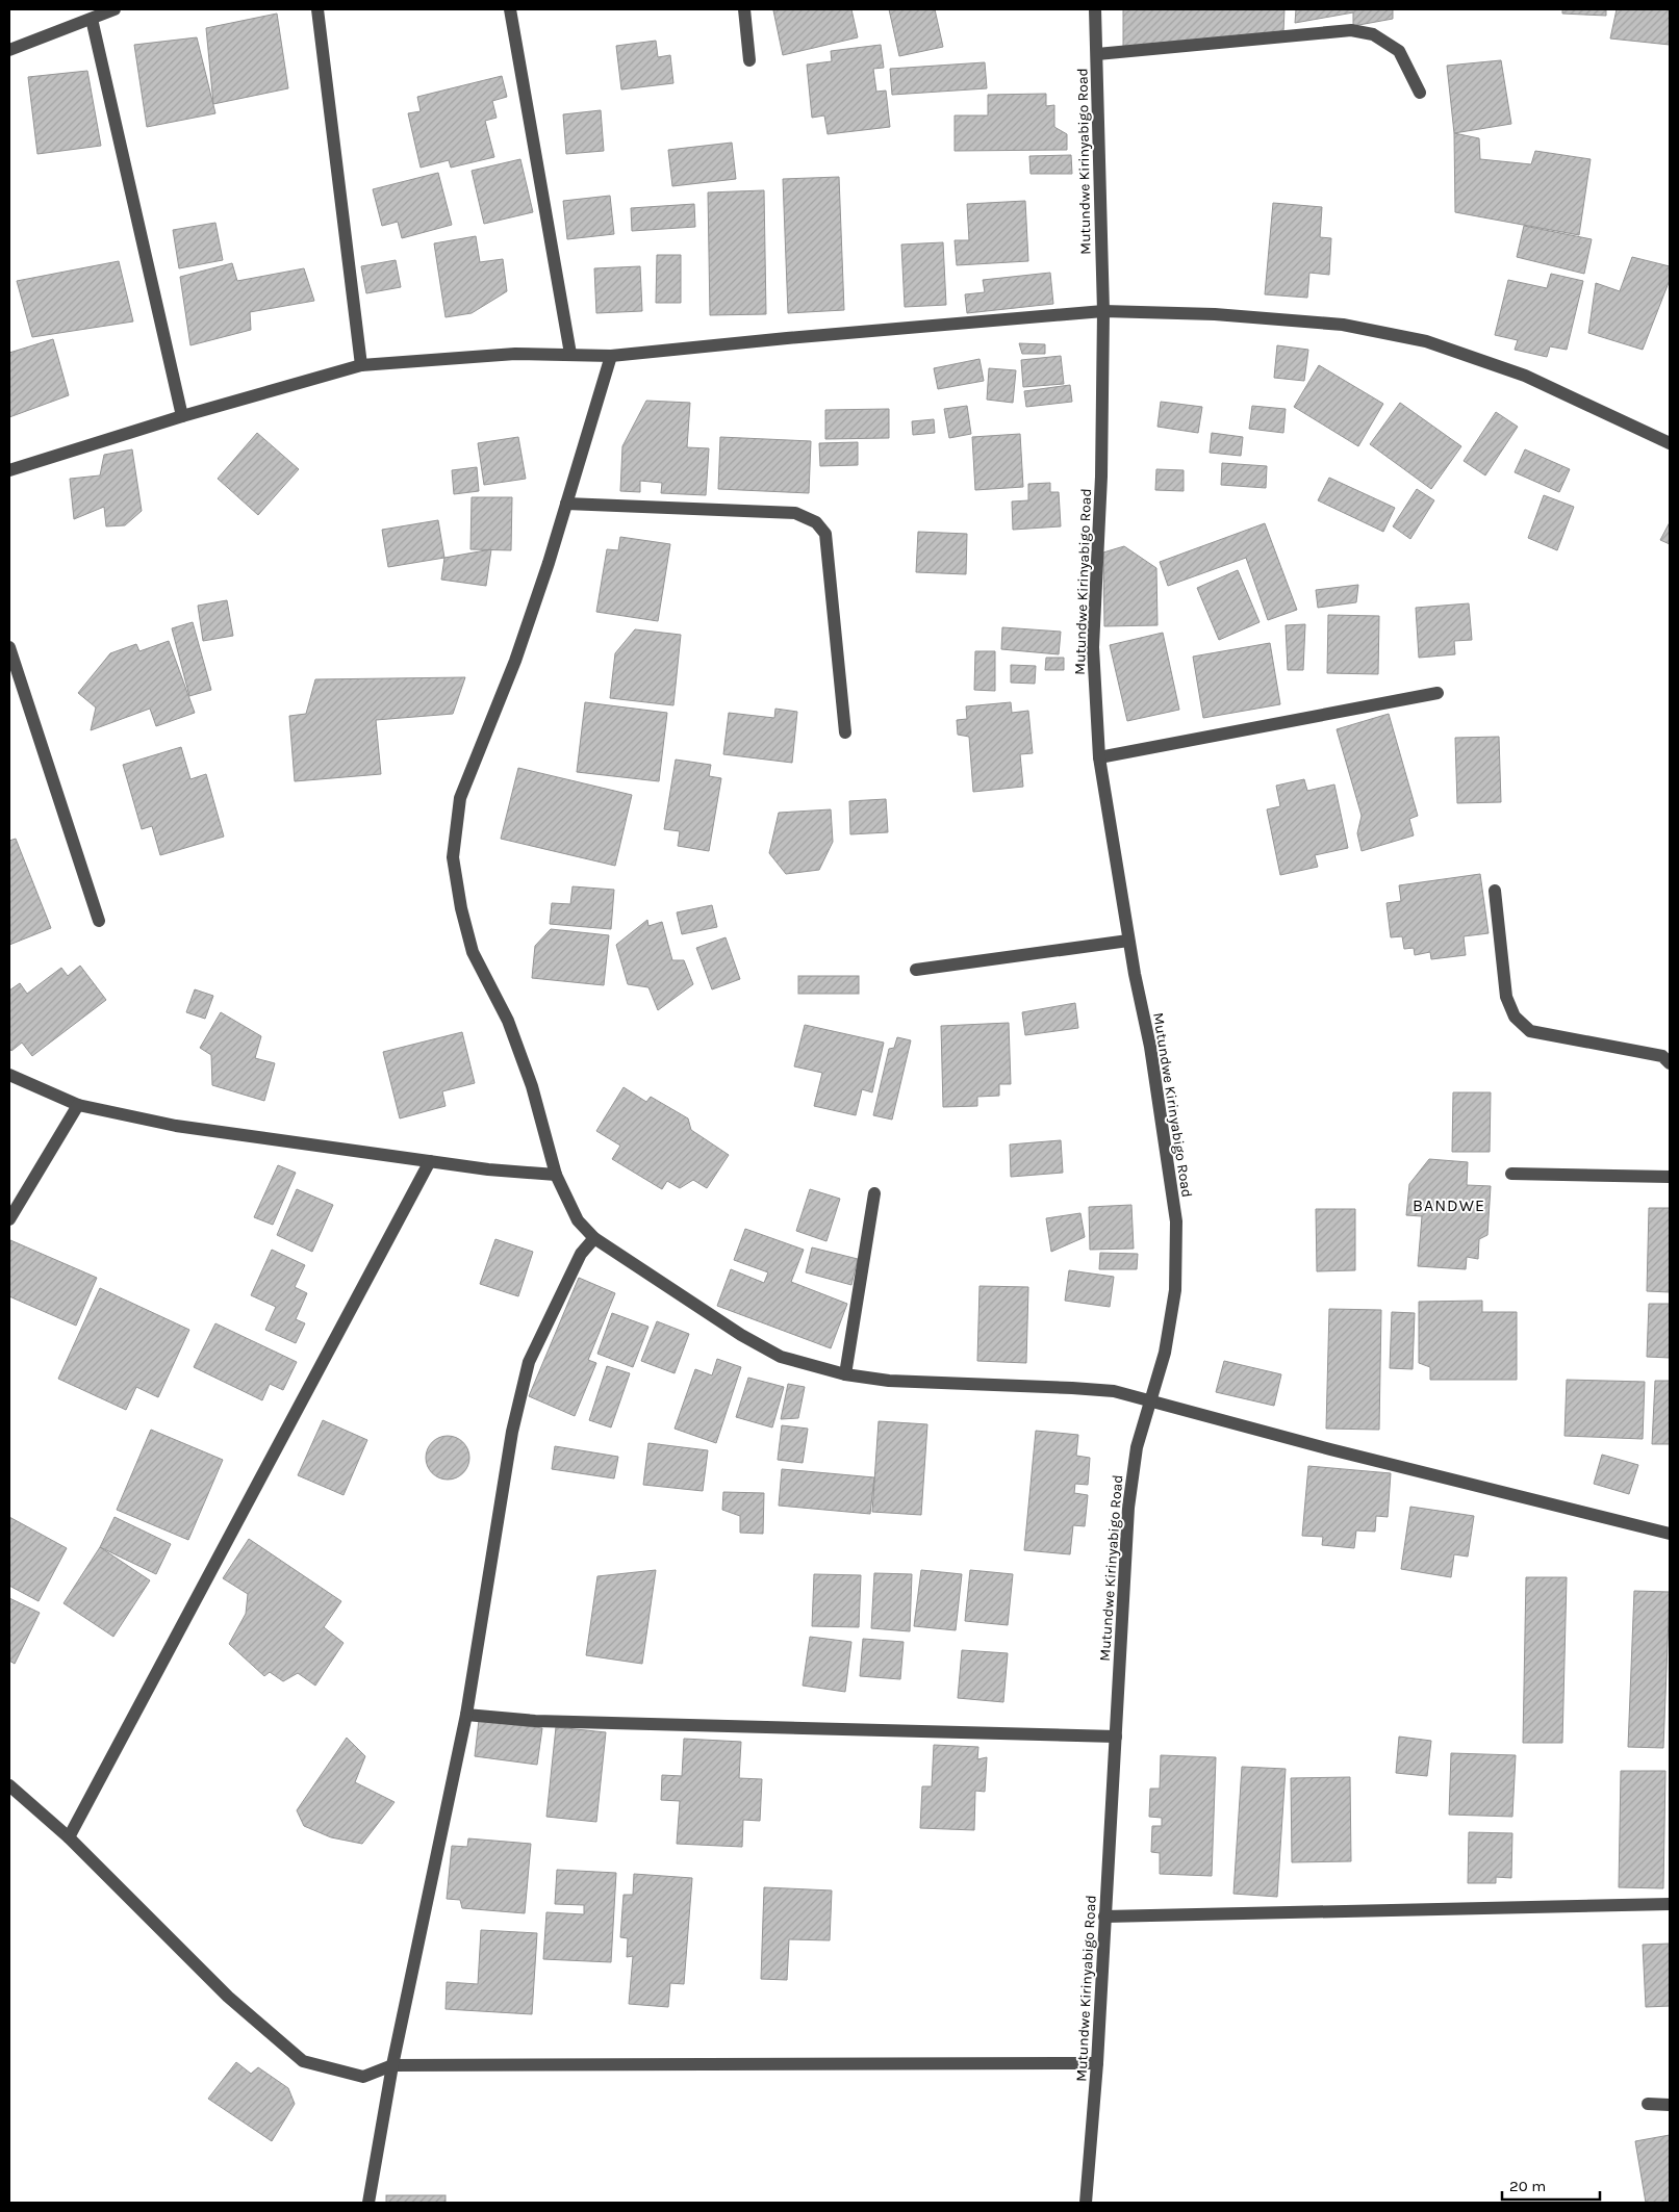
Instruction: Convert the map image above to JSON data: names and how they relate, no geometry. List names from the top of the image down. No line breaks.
{"streets":{"street":["Mutundwe Kirinyabigo Road"]},"districts":["BANDWE"],"scale_bar":"20 m"}
